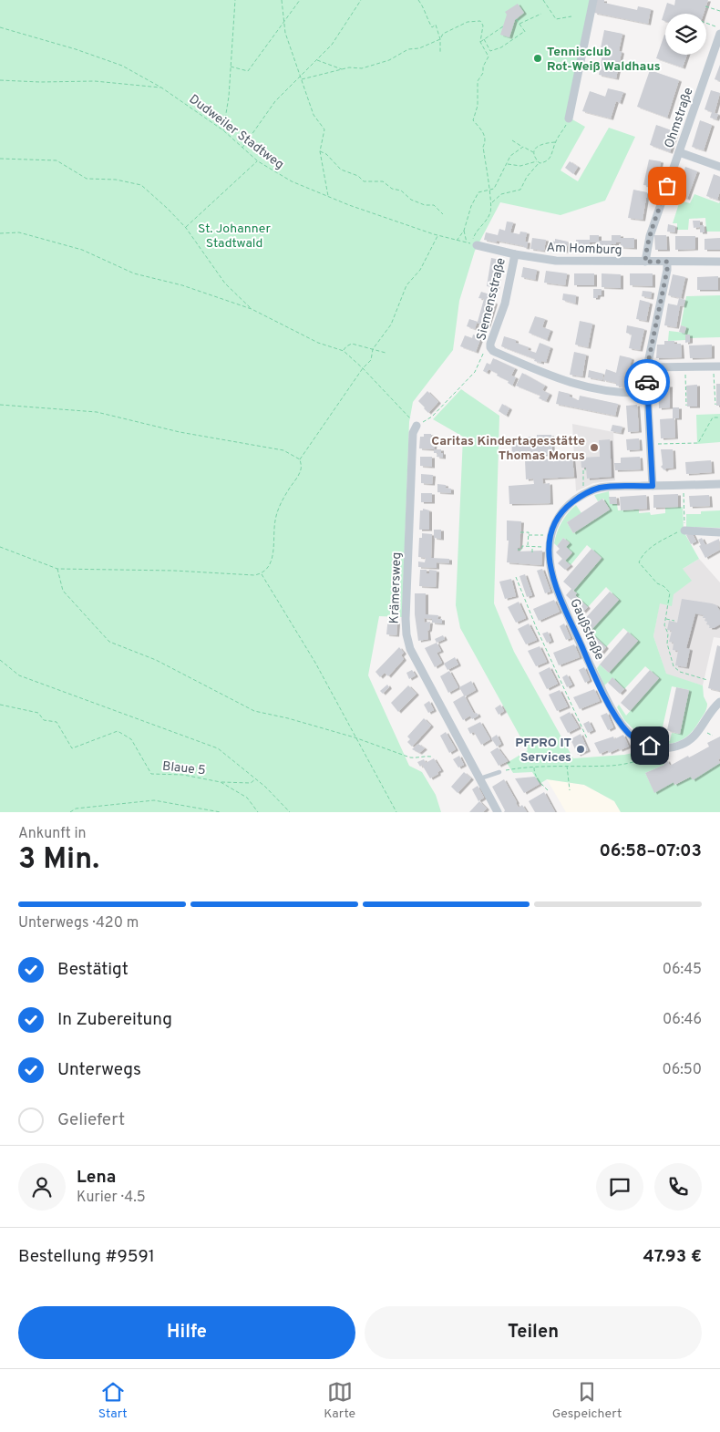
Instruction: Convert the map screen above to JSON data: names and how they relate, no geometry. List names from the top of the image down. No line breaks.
{"streets":{"street":["Ohmstraße","Am Homburg","Siemensstraße","Krämersweg","Gaußstraße"],"path":["Dudweiler Stadtweg","Blaue 5"]},"crossings":[["Ohmstraße","Am Homburg"],["Am Homburg","Siemensstraße"]],"parks":["St. Johanner Stadtwald"],"places":["Tennisclub Rot-Weiß Waldhaus","Caritas Kindertagesstätte Thomas Morus","PFPRO IT Services"],"page":{"heading":["3 Min.","Ankunft in","06:58–07:03"],"panel":["Lena","Kurier · 4.5","Bestellung #9591","47.93 €"],"bar":"Unterwegs · 420 m","list":[["Bestätigt","06:45"],["In Zubereitung","06:46"],["Unterwegs","06:50"],"Geliefert"],"buttons":["Hilfe","Teilen"],"tabs":["Start","Karte","Gespeichert"]}}
